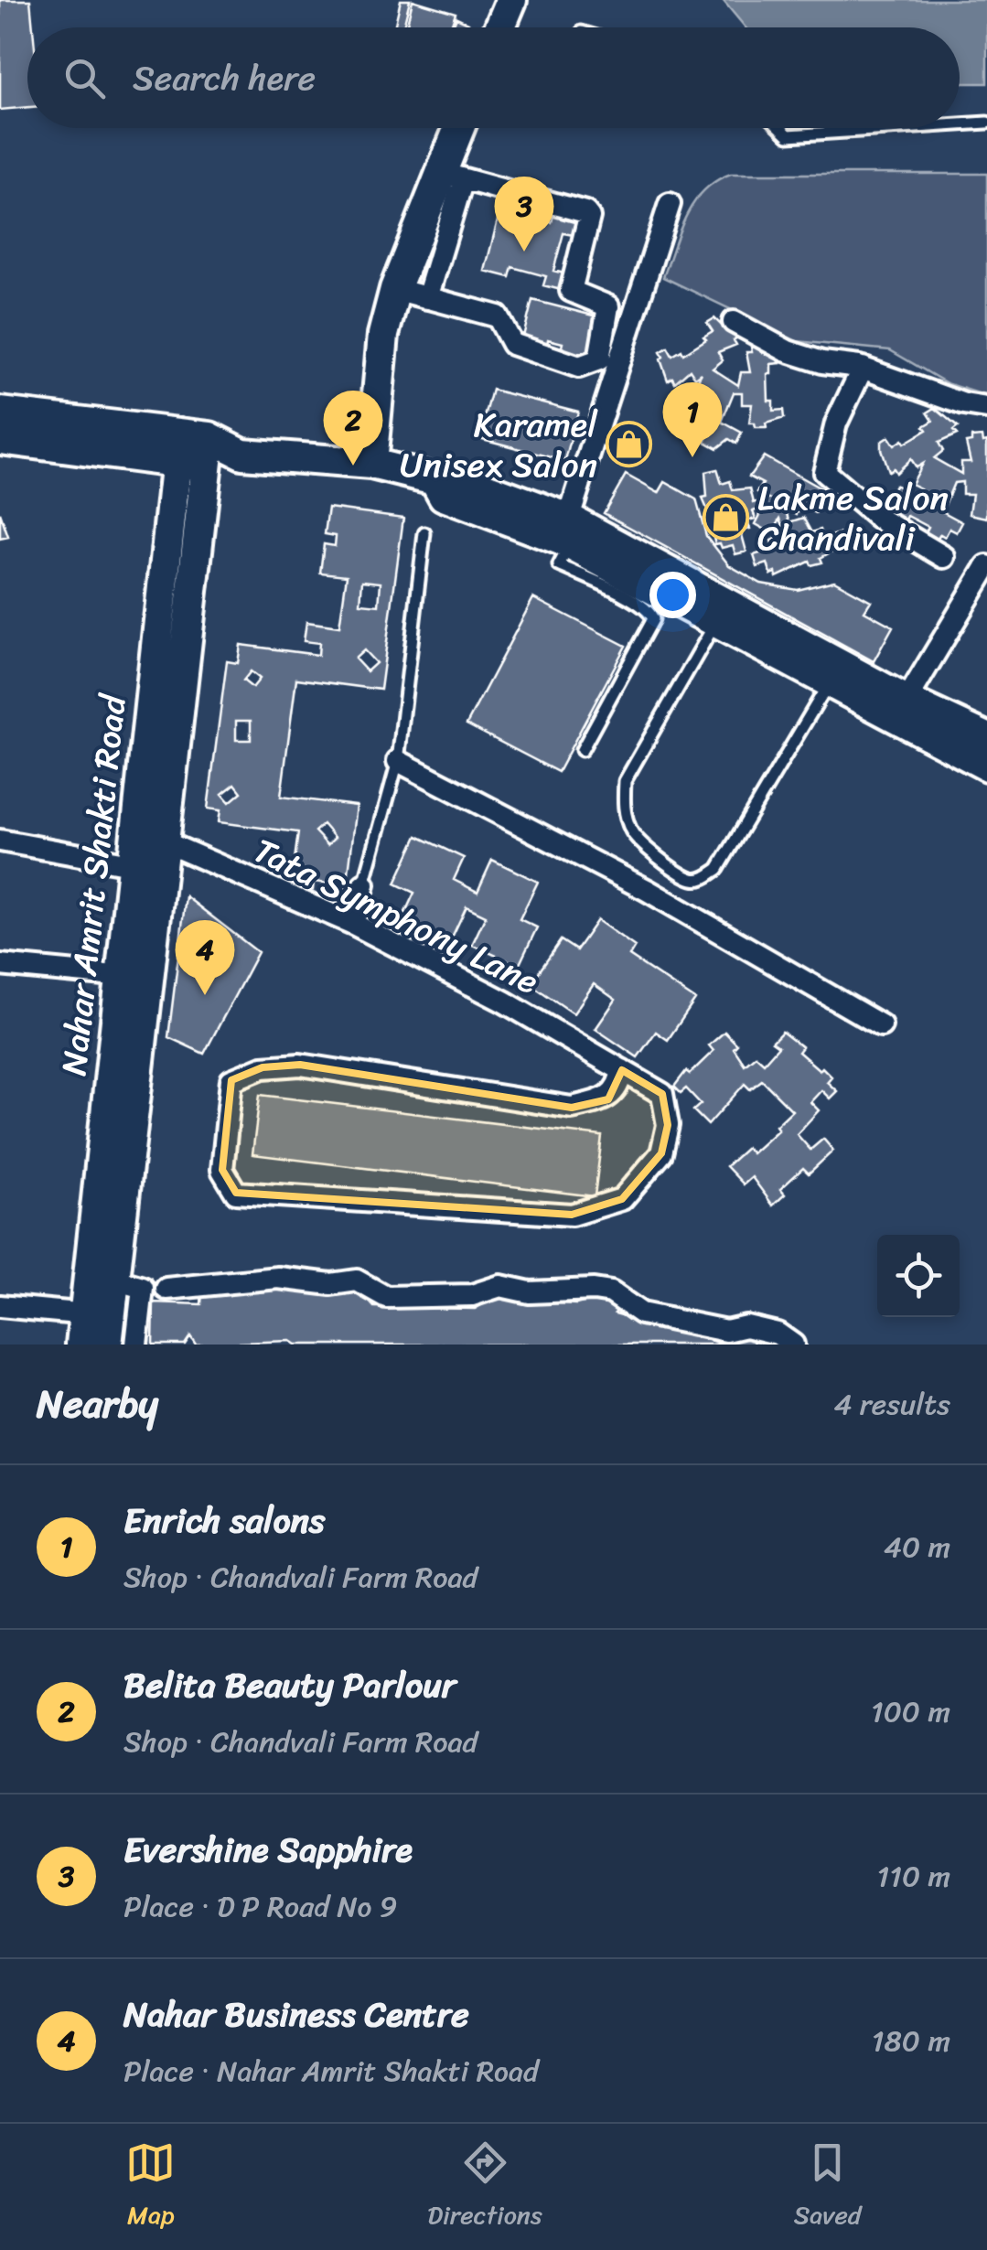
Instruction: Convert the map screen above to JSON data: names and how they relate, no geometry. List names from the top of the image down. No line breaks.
{"streets":{"street":["Nahar Amrit Shakti Road","Tata Symphony Lane"]},"crossings":[["Nahar Amrit Shakti Road","Tata Symphony Lane"]],"places":{"shop":["Karamel Unisex Salon","Lakme Salon Chandivali"]},"page":{"search":"Search here","pins":["3","1","2","4"],"heading":["Nearby","4 results"],"list":[{"mark":"1","name":"Enrich salons","note":"Shop · Chandvali Farm Road","value":"40 m"},{"mark":"2","name":"Belita Beauty Parlour","note":"Shop · Chandvali Farm Road","value":"100 m"},{"mark":"3","name":"Evershine Sapphire","note":"Place · D P Road No 9","value":"110 m"},{"mark":"4","name":"Nahar Business Centre","note":"Place · Nahar Amrit Shakti Road","value":"180 m"}],"nav":["Map","Directions","Saved"]}}
